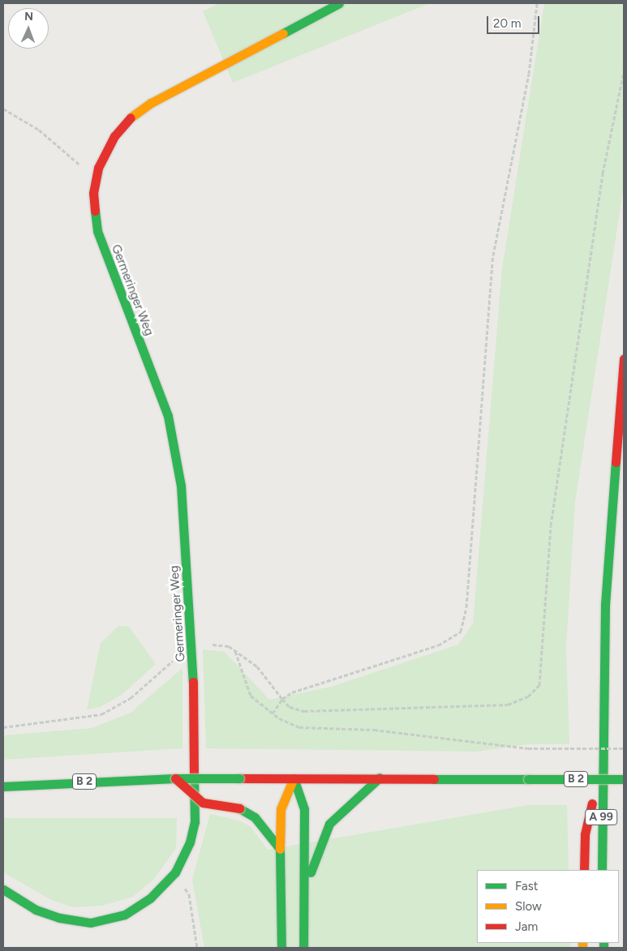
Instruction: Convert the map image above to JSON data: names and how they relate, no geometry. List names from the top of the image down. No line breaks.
{"streets":{"main road":["Germeringer Weg","B 2","A 99"]},"legend":["Fast","Slow","Jam"],"scale_bar":"20 m","north":"top"}
